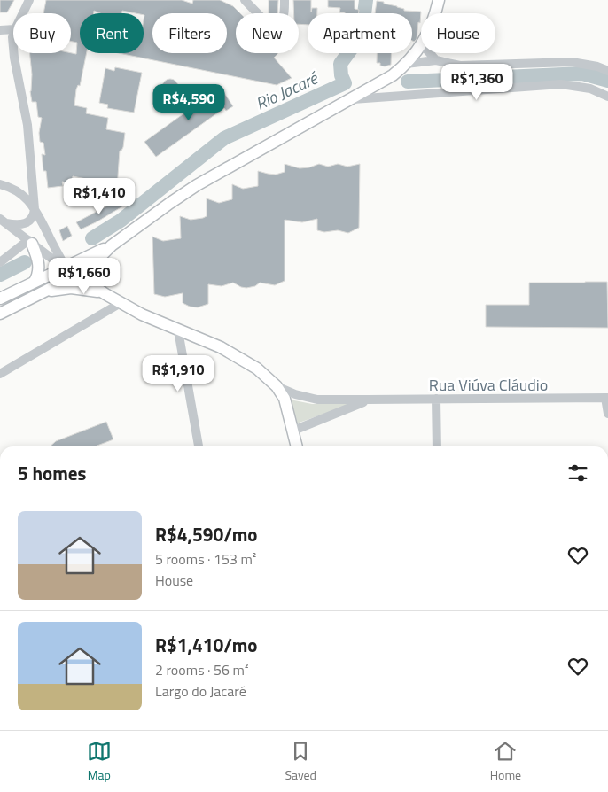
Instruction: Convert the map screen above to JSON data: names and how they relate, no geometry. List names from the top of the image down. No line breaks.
{"streets":{"street":["Rua Viúva Cláudio"]},"water":["Rio Jacaré"],"page":{"chip":["Buy","Rent","Filters","New","Apartment","House"],"price":["R$1,360","R$4,590","R$1,410","R$1,660","R$1,910"],"heading":"5 homes","list":[{"name":"R$4,590/mo","note":"5 rooms · 153 m² · House"},{"name":"R$1,410/mo","note":"2 rooms · 56 m² · Largo do Jacaré"}],"tabs":["Map","Saved","Home"]}}
